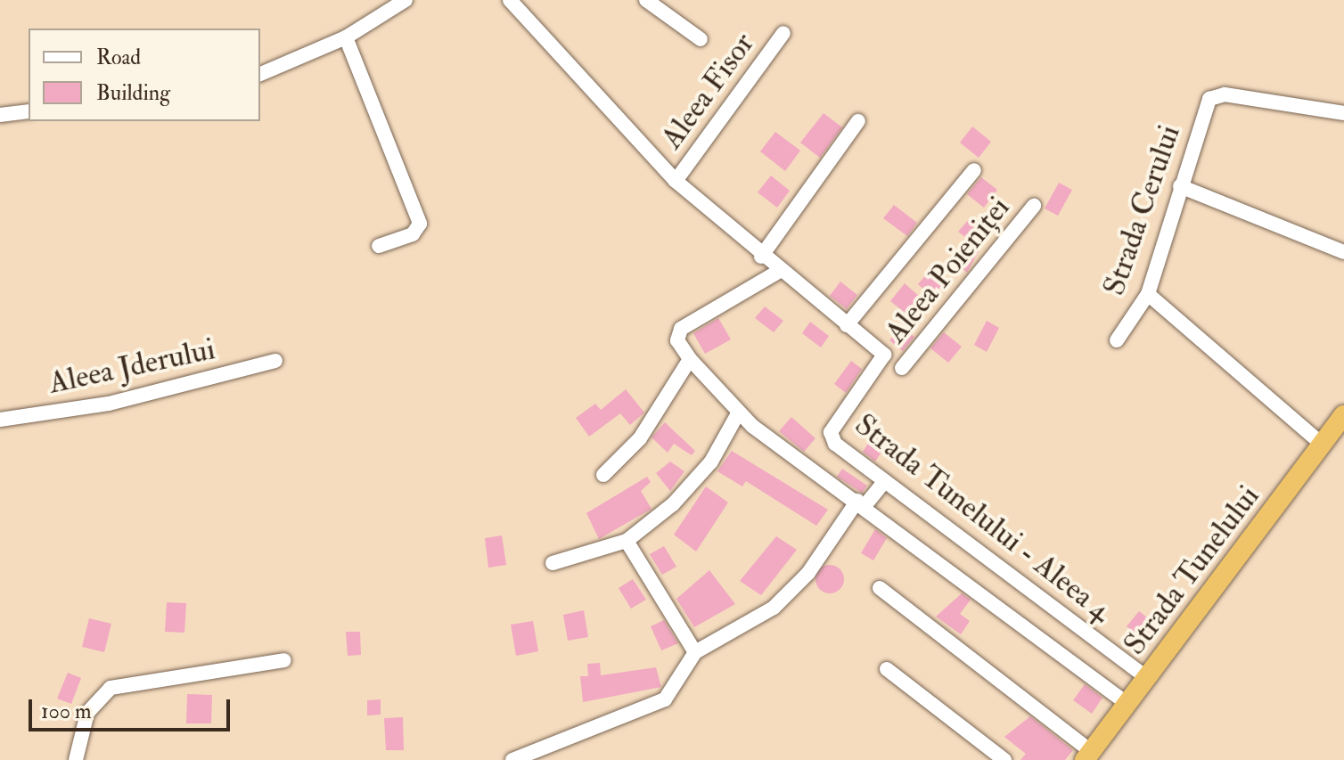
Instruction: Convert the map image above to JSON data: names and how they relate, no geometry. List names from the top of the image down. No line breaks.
{"streets":{"highway":["Strada Tunelului"],"street":["Aleea Fisor","Strada Cerului","Aleea Poieniței","Aleea Jderului","Strada Tunelului - Aleea 4"]},"crossings":[["Aleea Fisor","Strada Tunelului - Aleea 4"],["Strada Tunelului - Aleea 4","Strada Tunelului"]],"legend":["Road","Building"],"scale_bar":"100 m"}
